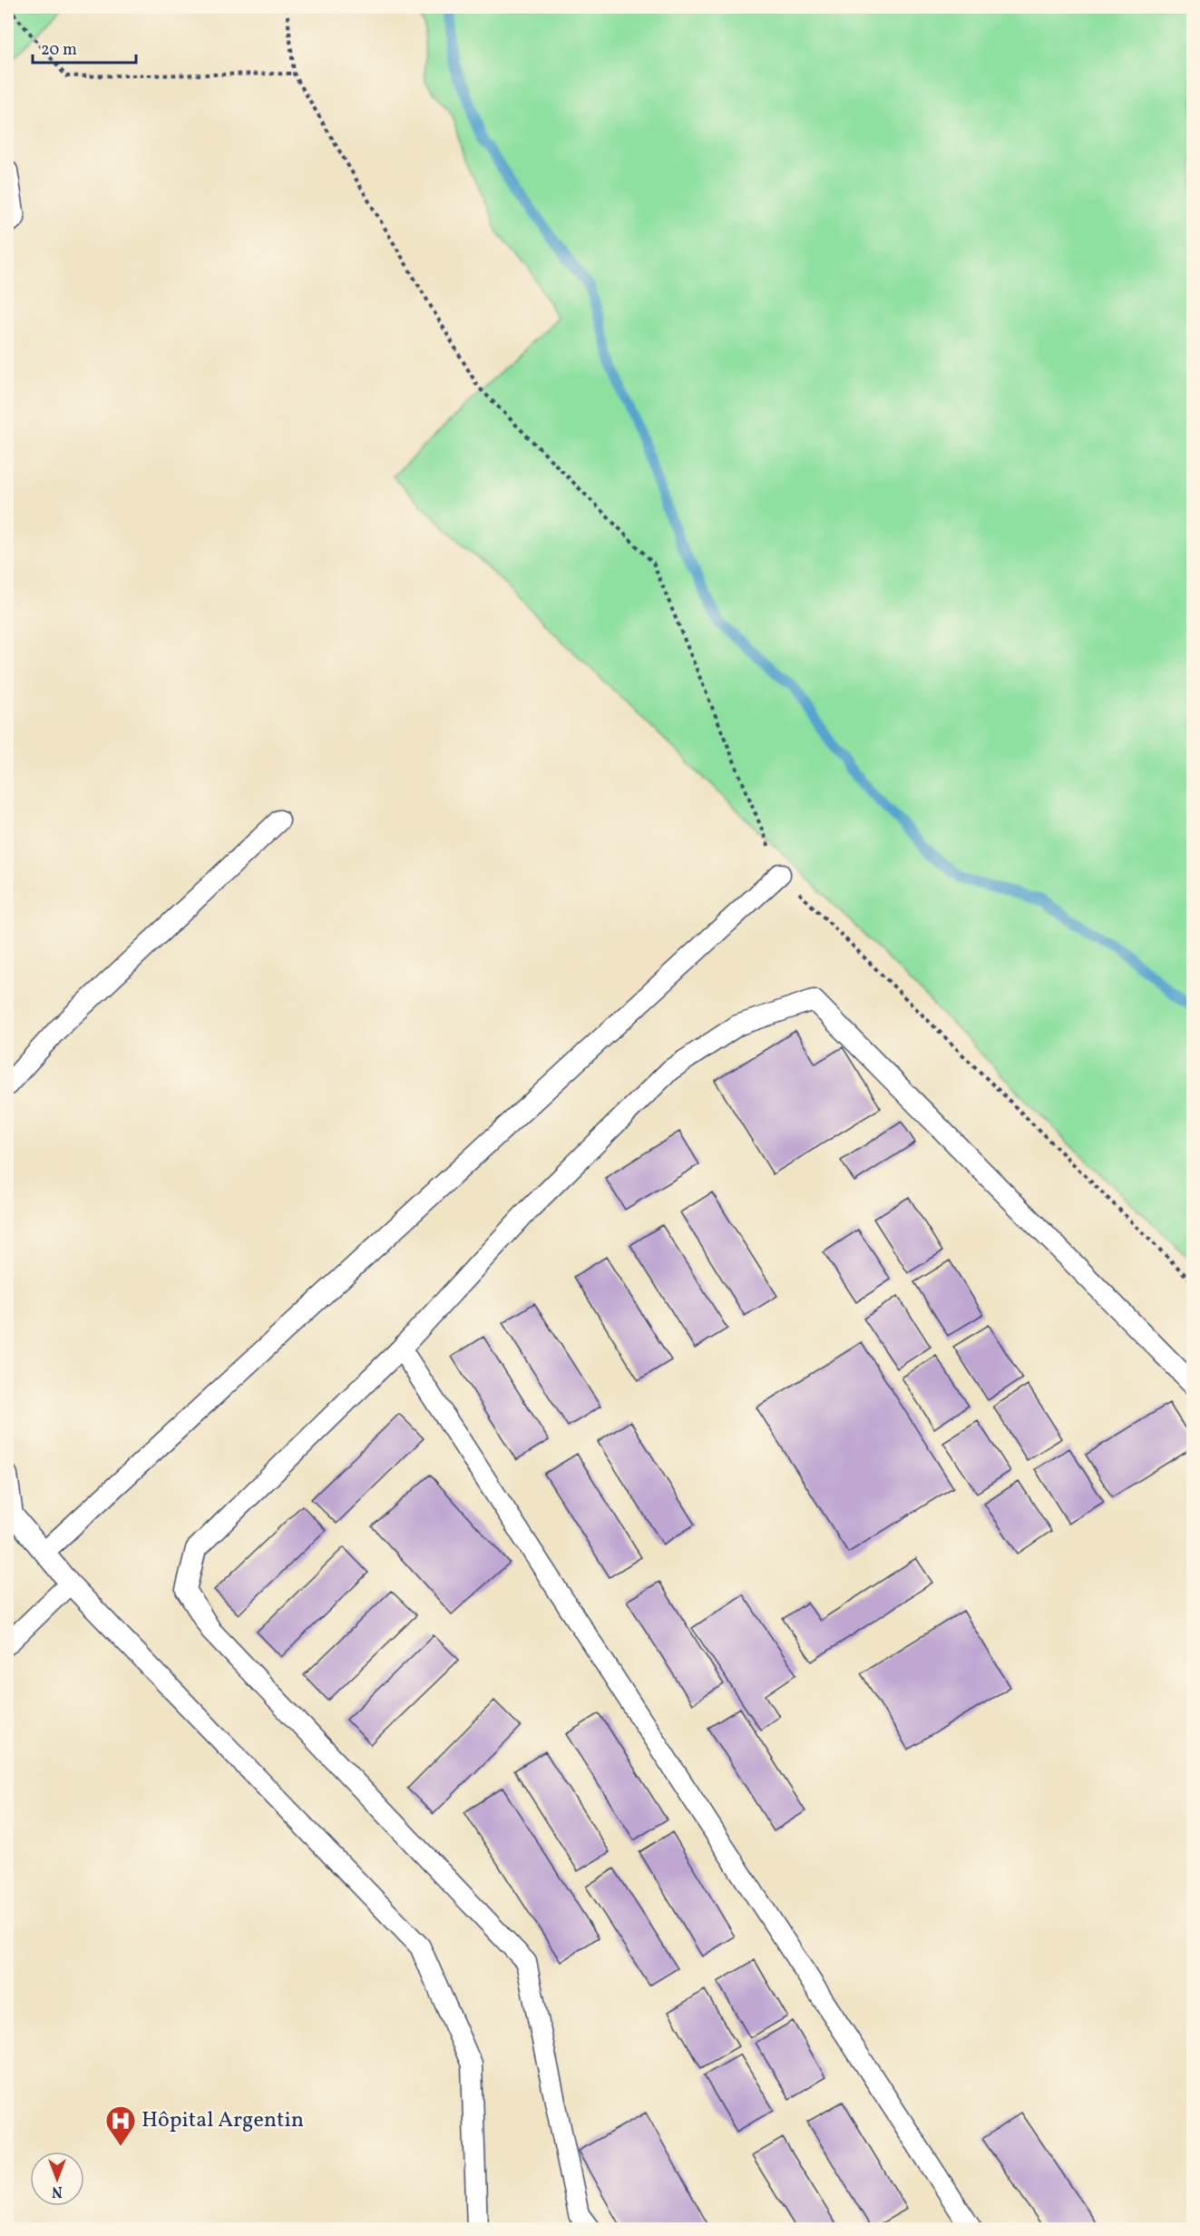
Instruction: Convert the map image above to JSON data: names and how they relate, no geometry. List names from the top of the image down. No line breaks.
{"places":{"hospital":["Hôpital Argentin"]},"scale_bar":"20 m","north":"bottom"}
